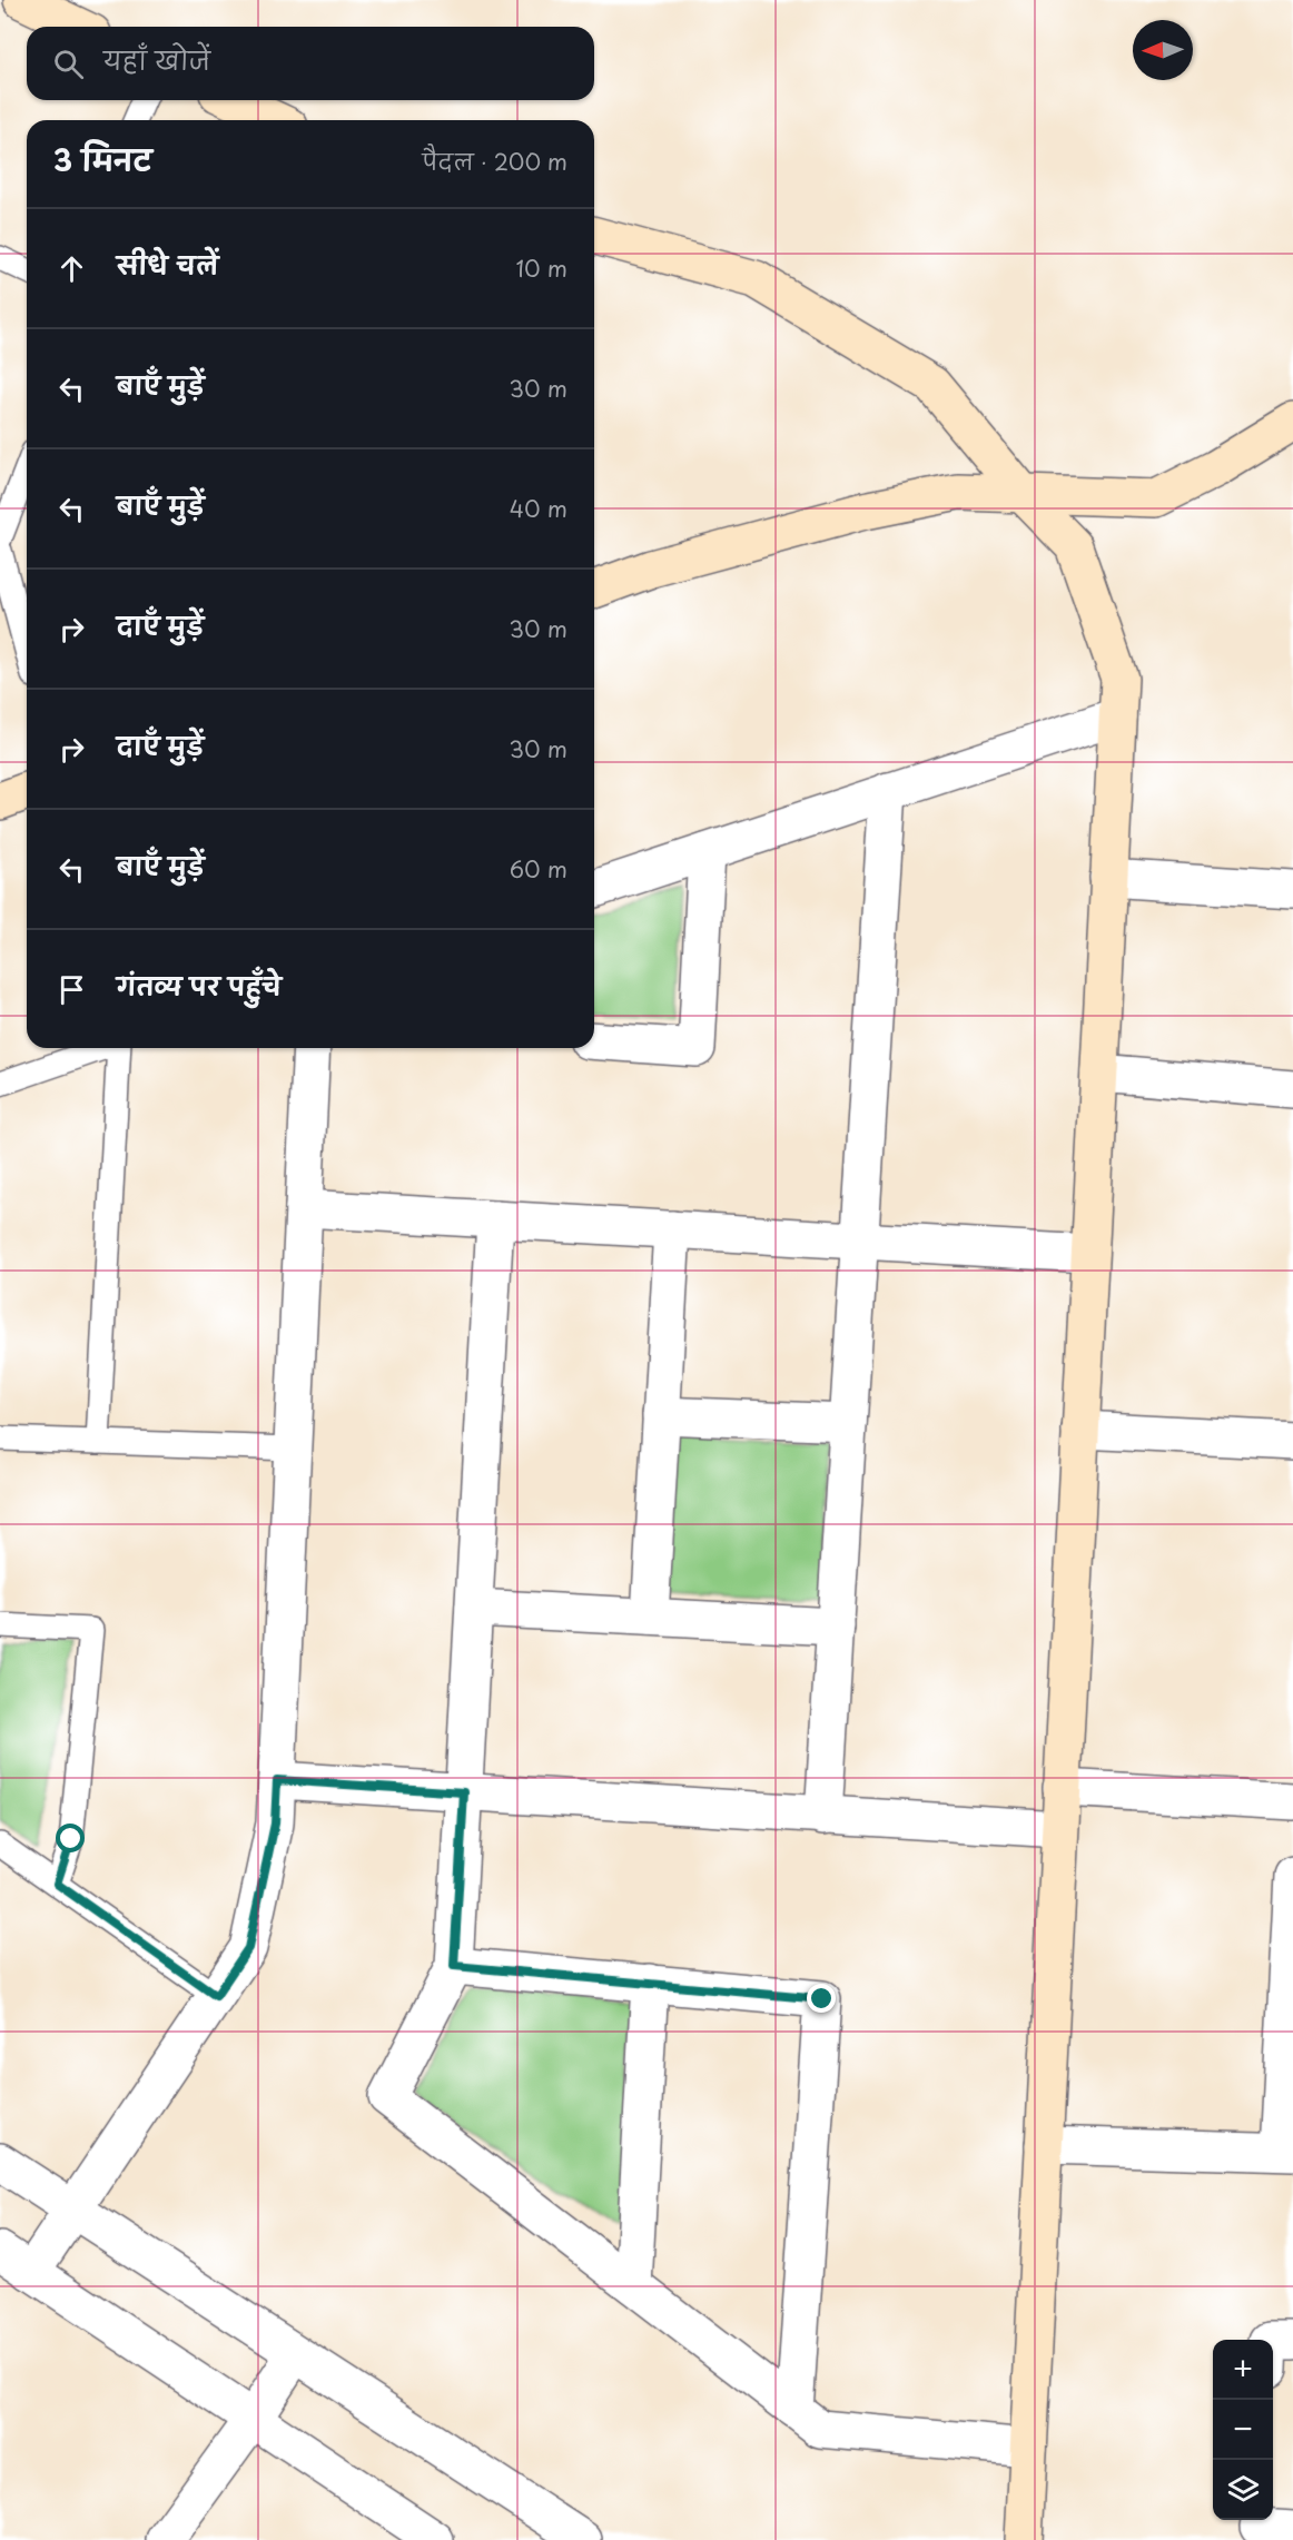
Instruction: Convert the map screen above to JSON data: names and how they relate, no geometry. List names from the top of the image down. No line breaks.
{"north":"left","page":{"search":"यहाँ खोजें","heading":["3 मिनट","पैदल · 200 m"],"list":[["सीधे चलें","10 m"],["बाएँ मुड़ें","30 m"],["बाएँ मुड़ें","40 m"],["दाएँ मुड़ें","30 m"],["दाएँ मुड़ें","30 m"],["बाएँ मुड़ें","60 m"],"गंतव्य पर पहुँचे"],"map_buttons":["+","−"]}}
